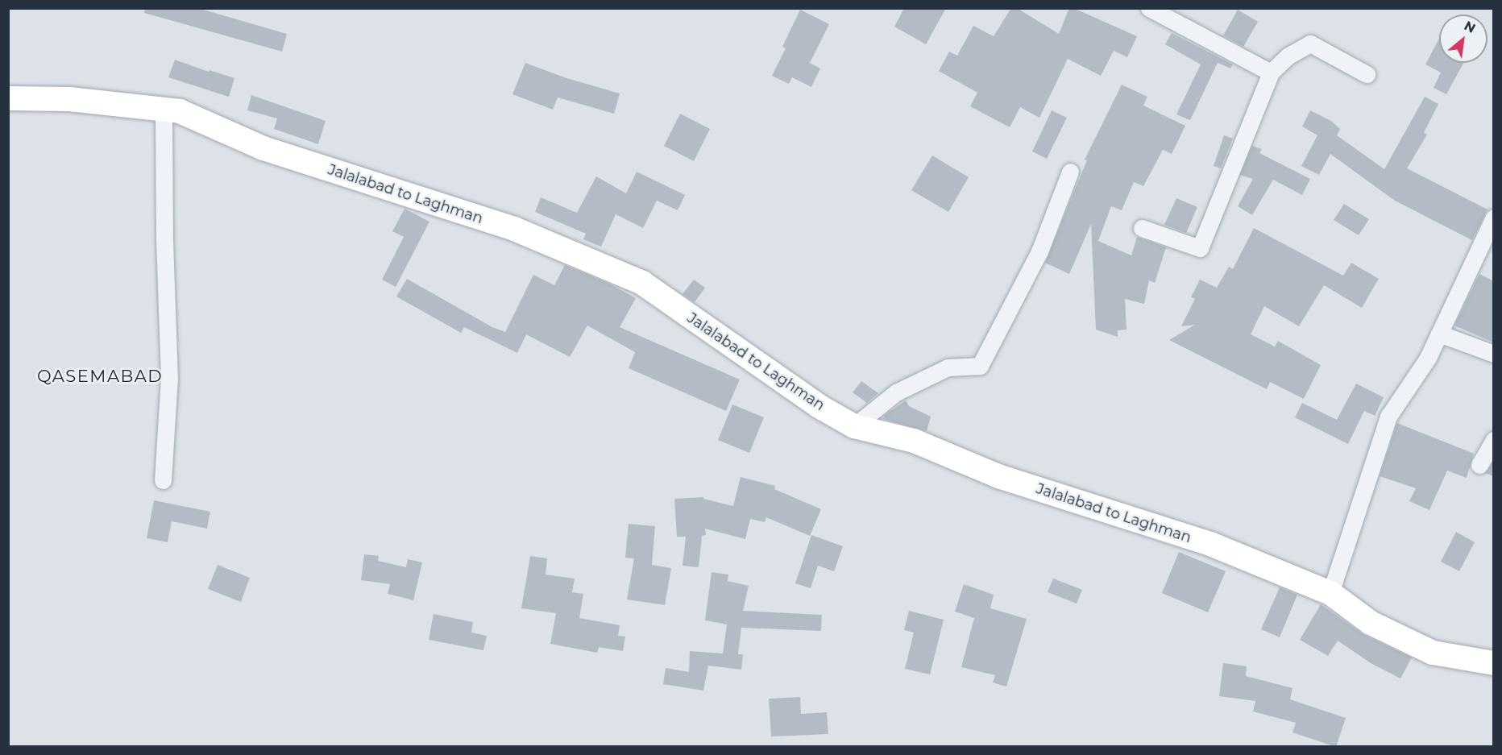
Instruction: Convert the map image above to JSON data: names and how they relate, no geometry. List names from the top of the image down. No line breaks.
{"streets":{"street":["Jalalabad to Laghman"]},"districts":["QASEMABAD"],"north":"top right"}
